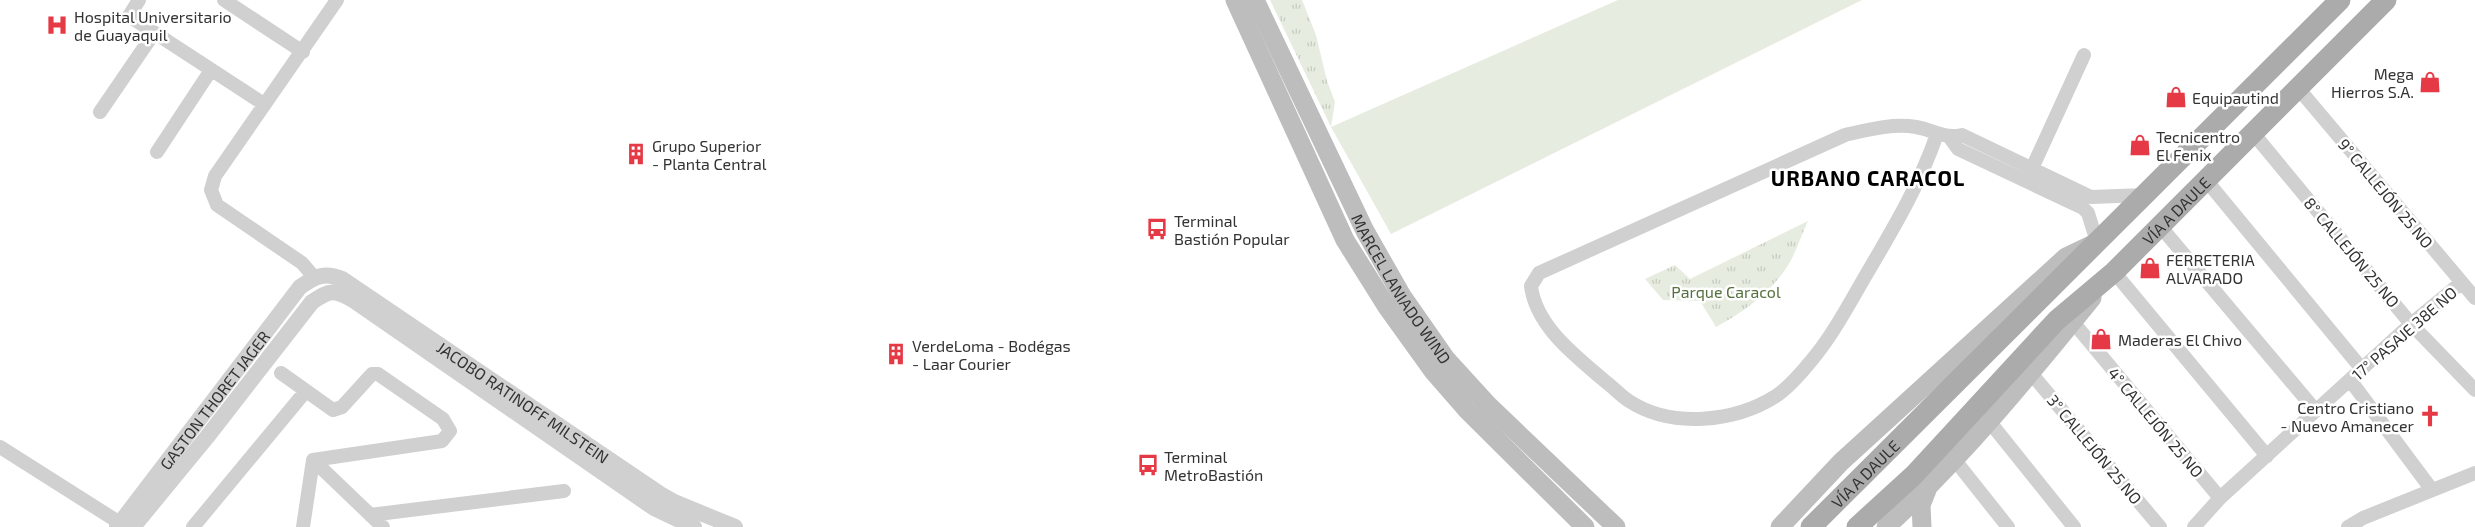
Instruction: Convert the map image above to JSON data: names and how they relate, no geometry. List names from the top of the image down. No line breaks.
{"streets":{"main road":["VÍA A DAULE","MARCEL LANIADO WIND"],"street":["9° CALLEJÓN 25 NO","8° CALLEJÓN 25 NO","17° PASAJE 38E NO","GASTON THORET JAGER","JACOBO RATINOFF MILSTEIN","4° CALLEJÓN 25 NO","3° CALLEJÓN 25 NO"]},"crossings":[["9° CALLEJÓN 25 NO","VÍA A DAULE"],["9° CALLEJÓN 25 NO","17° PASAJE 38E NO"],["VÍA A DAULE","8° CALLEJÓN 25 NO"],["VÍA A DAULE","4° CALLEJÓN 25 NO"],["VÍA A DAULE","3° CALLEJÓN 25 NO"],["8° CALLEJÓN 25 NO","17° PASAJE 38E NO"],["17° PASAJE 38E NO","4° CALLEJÓN 25 NO"],["GASTON THORET JAGER","JACOBO RATINOFF MILSTEIN"]],"districts":["URBANO CARACOL"],"parks":["Parque Caracol"],"places":{"hospital":["Hospital Universitario de Guayaquil"],"shop":["Mega Hierros S.A.","Equipautind","Tecnicentro El Fenix","FERRETERIA ALVARADO","Maderas El Chivo"],"building":["Grupo Superior - Planta Central","VerdeLoma - Bodégas - Laar Courier"],"bus stop":["Terminal Bastión Popular","Terminal MetroBastión"],"church":["Centro Cristiano - Nuevo Amanecer"]}}
